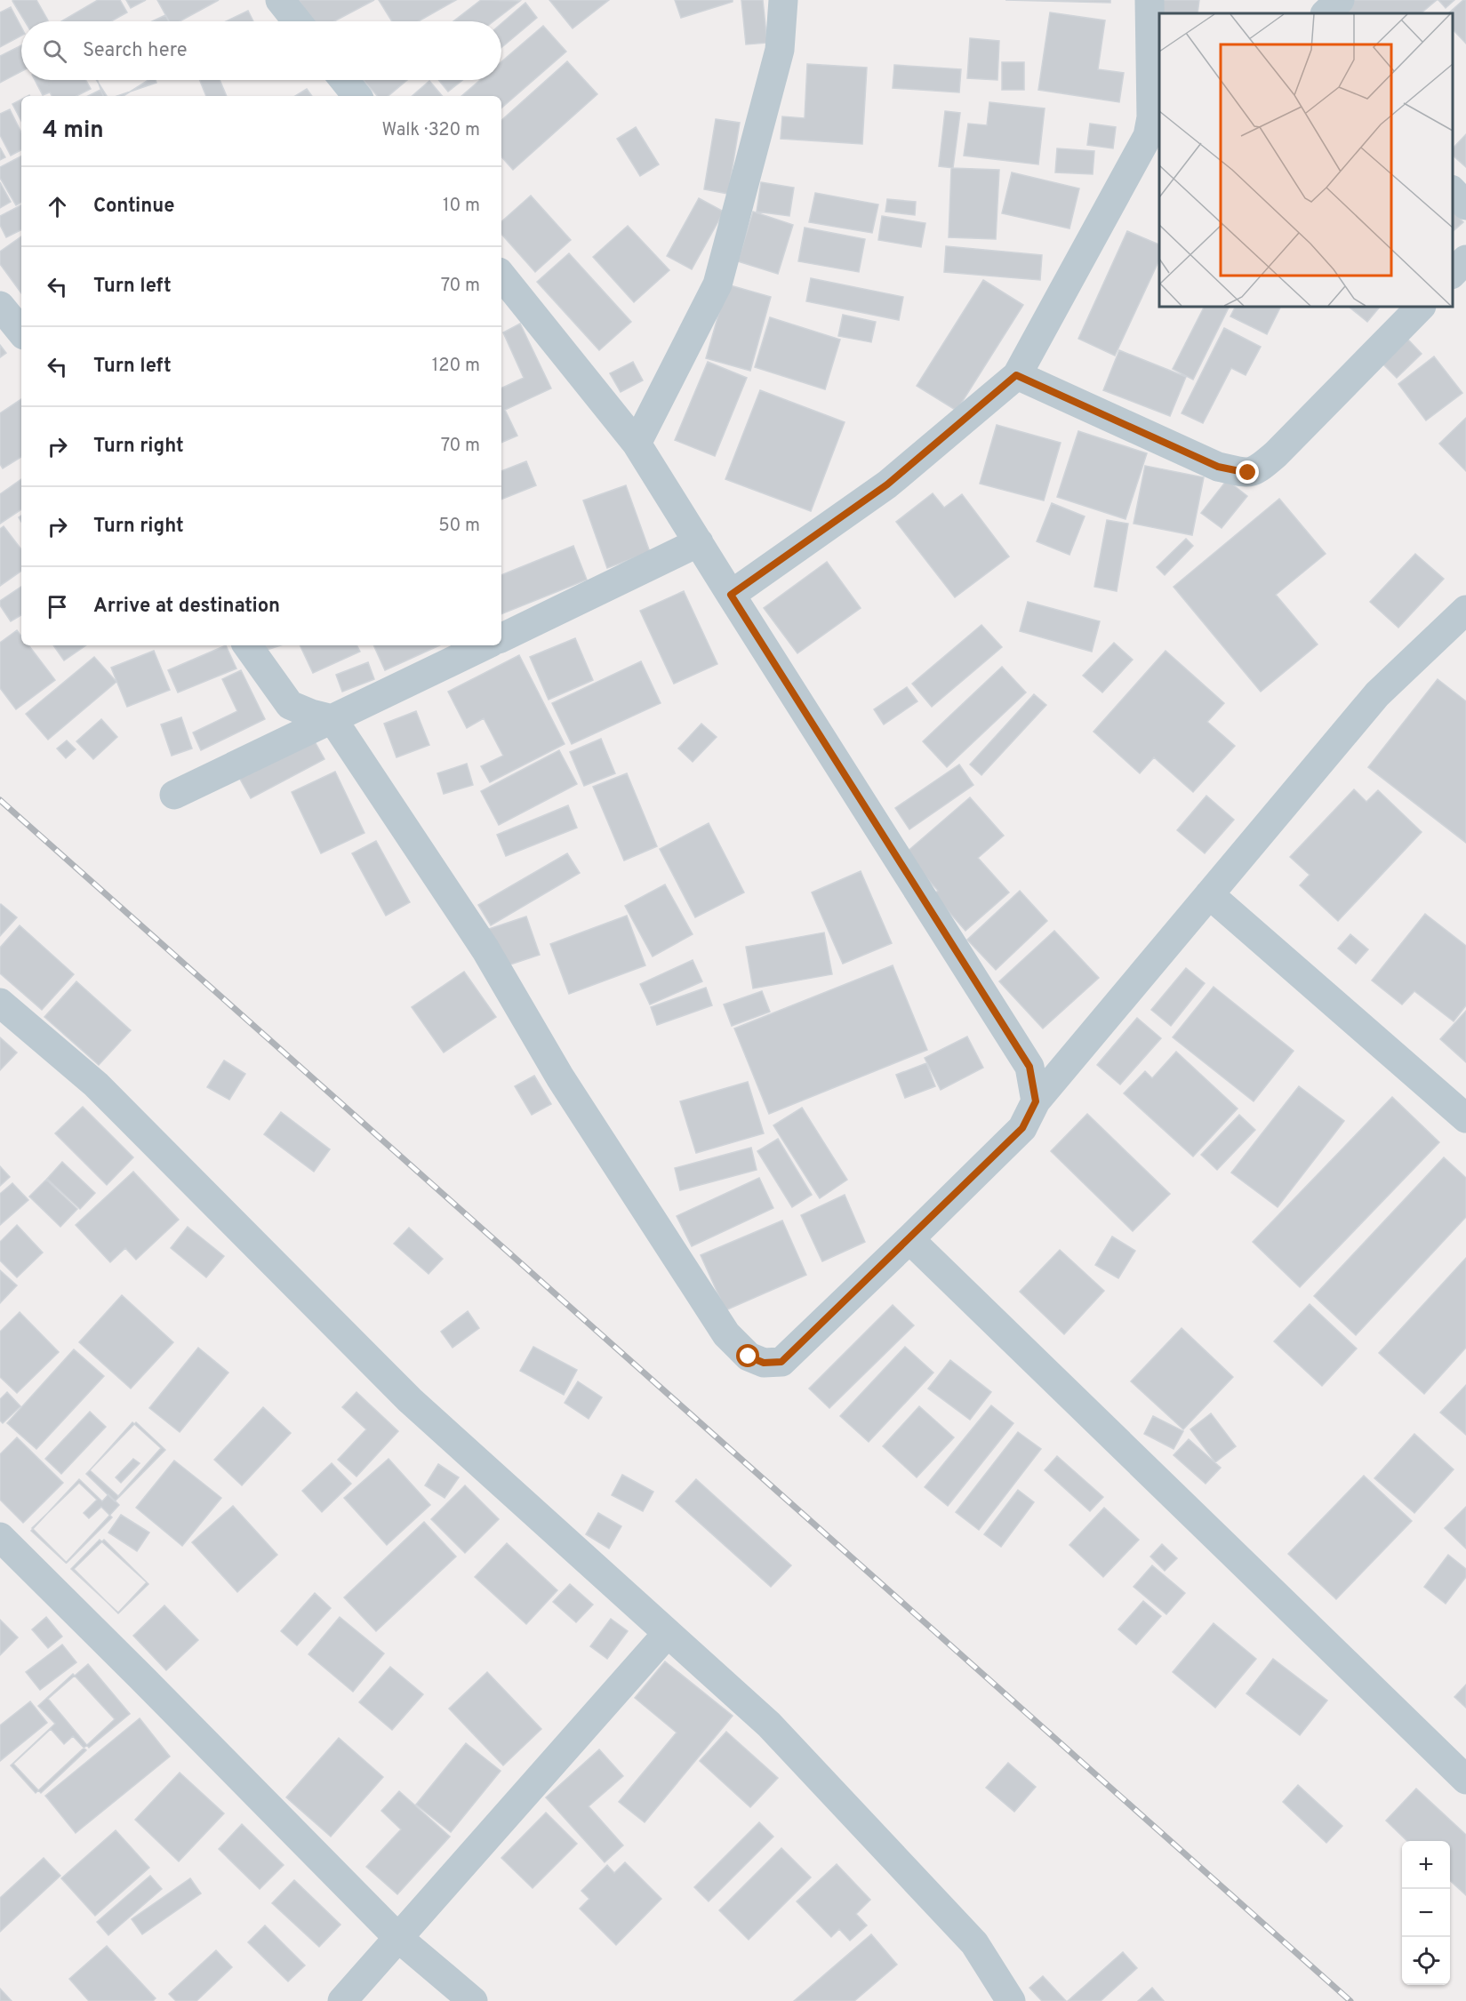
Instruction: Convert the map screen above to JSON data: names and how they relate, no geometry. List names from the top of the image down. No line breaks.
{"page":{"search":"Search here","heading":["4 min","Walk · 320 m"],"list":[["Continue","10 m"],["Turn left","70 m"],["Turn left","120 m"],["Turn right","70 m"],["Turn right","50 m"],"Arrive at destination"],"map_buttons":["+","−"]}}
